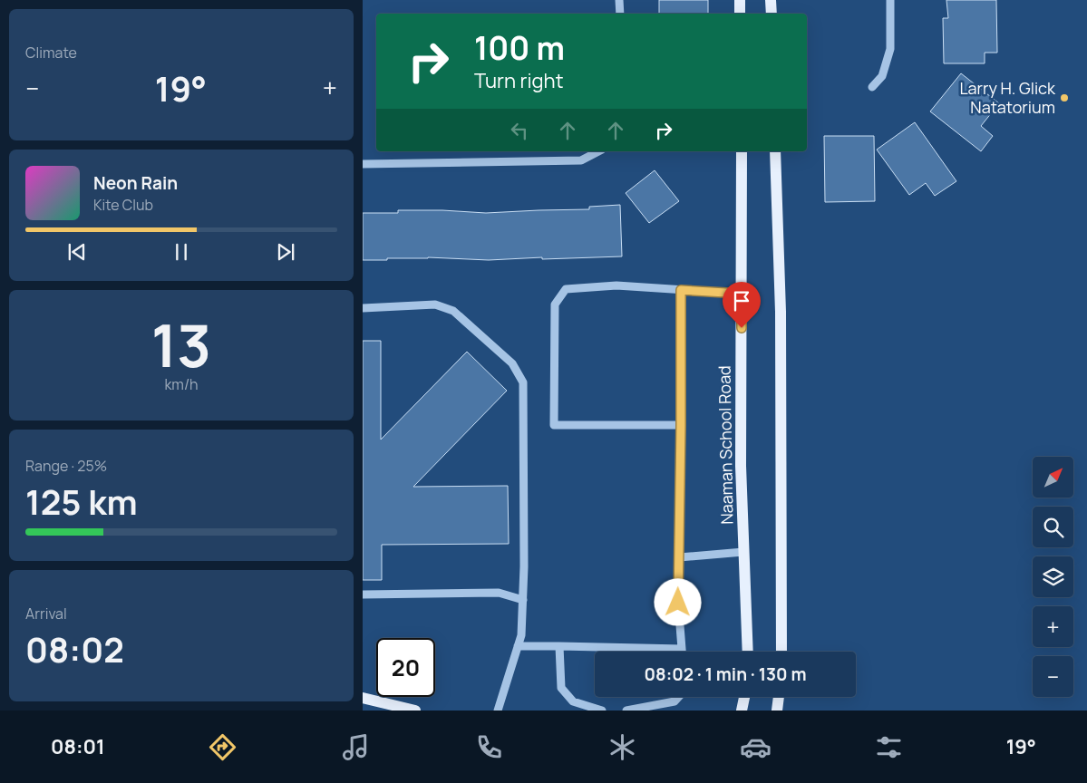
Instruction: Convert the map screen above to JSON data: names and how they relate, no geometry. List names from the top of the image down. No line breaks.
{"streets":{"main road":["Naaman School Road"]},"places":["Larry H. Glick Natatorium"],"north":"top right","page":{"tile":["Climate",["13","km/h"],["Range · 25%","125 km"],["Arrival","08:02"]],"turn":["100 m","Turn right"],"heat":["−","19°","+"],"song":["Neon Rain","Kite Club"],"map_buttons":["+","−"],"limit":"20","trip":"08:02 · 1 min · 130 m","tabs":["08:01","19°"]}}
